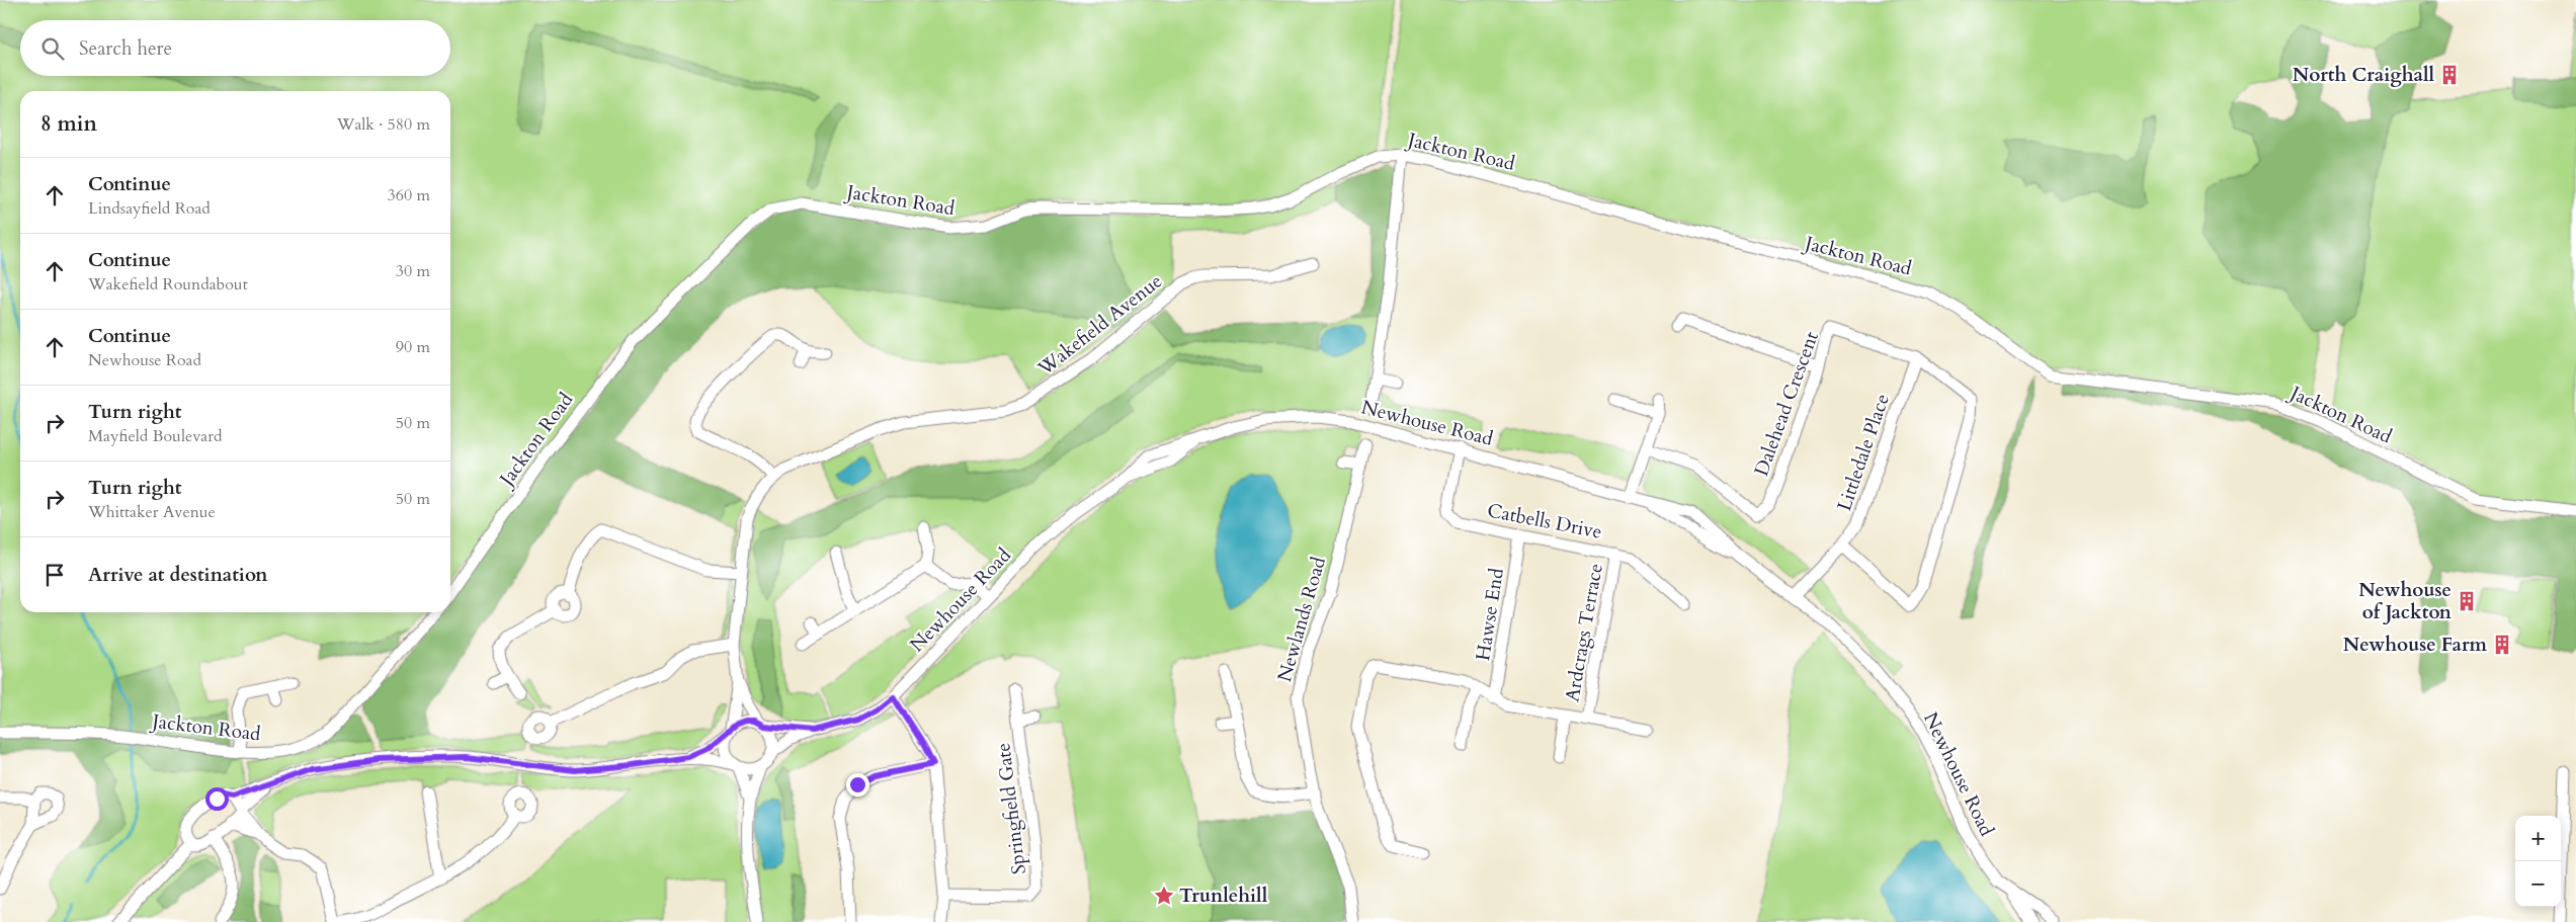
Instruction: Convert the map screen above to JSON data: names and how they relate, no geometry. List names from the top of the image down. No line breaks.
{"streets":{"street":["Jackton Road","Wakefield Avenue","Dalehead Crescent","Newhouse Road","Littledale Place","Catbells Drive","Hawse End","Newlands Road","Ardcrags Terrace","Springfield Gate"]},"crossings":[["Wakefield Avenue","Newhouse Road"],["Dalehead Crescent","Littledale Place"],["Newhouse Road","Littledale Place"],["Newhouse Road","Catbells Drive"],["Catbells Drive","Hawse End"],["Catbells Drive","Ardcrags Terrace"]],"places":{"building":["North Craighall","Newhouse of Jackton","Newhouse Farm"],"place":["Trunlehill"]},"page":{"search":"Search here","heading":["8 min","Walk · 580 m"],"list":[["Continue","Lindsayfield Road","360 m"],["Continue","Wakefield Roundabout","30 m"],["Continue","Newhouse Road","90 m"],["Turn right","Mayfield Boulevard","50 m"],["Turn right","Whittaker Avenue","50 m"],"Arrive at destination"],"map_buttons":["+","−"]}}
